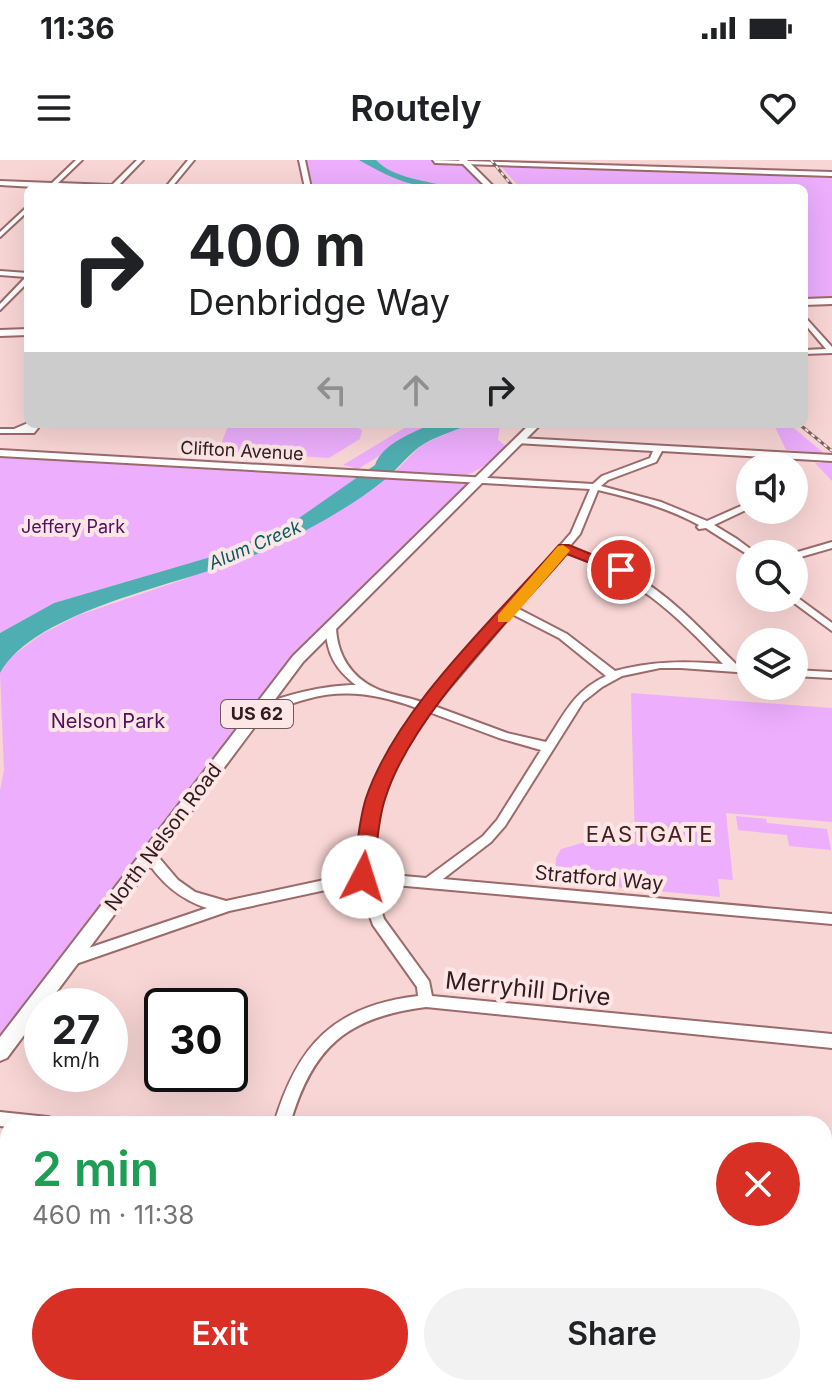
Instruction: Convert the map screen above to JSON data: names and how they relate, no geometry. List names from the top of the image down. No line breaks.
{"streets":{"main road":["US 62","North Nelson Road"],"street":["Clifton Avenue","Stratford Way","Merryhill Drive"]},"crossings":[["Clifton Avenue","North Nelson Road"],["North Nelson Road","Stratford Way"]],"districts":["EASTGATE"],"water":["Alum Creek"],"parks":["Jeffery Park","Nelson Park"],"page":{"status":"11:36","header":"Routely","turn":["400 m","Denbridge Way"],"speed":"27 km/h","limit":"30","heading":["2 min","460 m · 11:38"],"buttons":["Exit","Share"]}}
